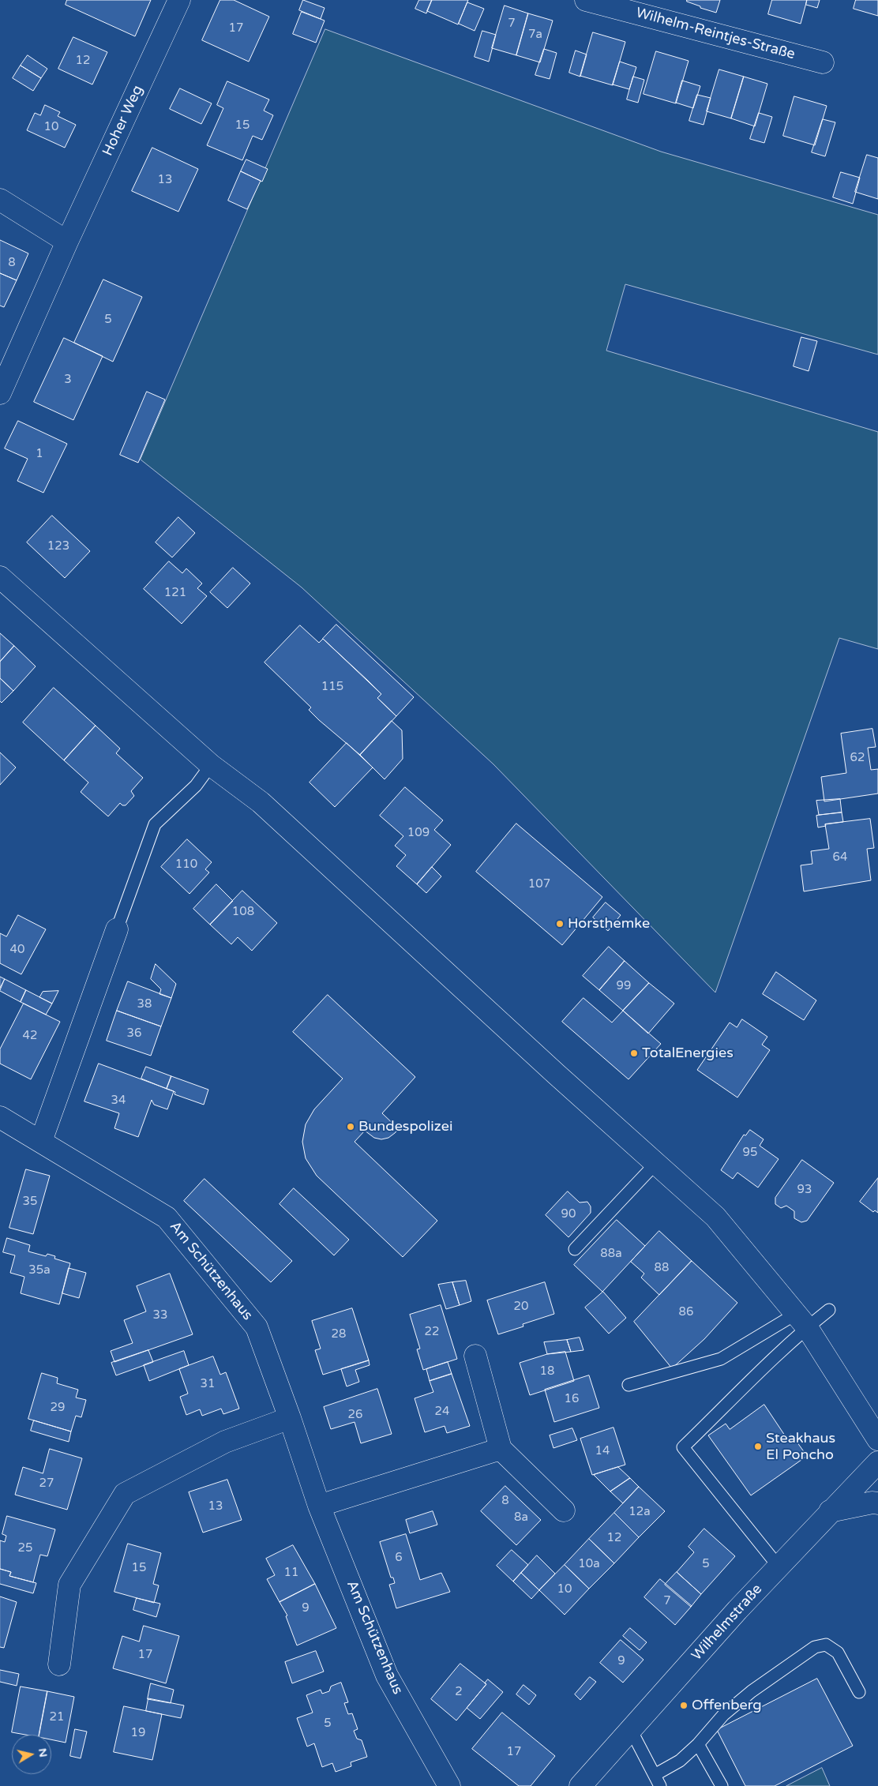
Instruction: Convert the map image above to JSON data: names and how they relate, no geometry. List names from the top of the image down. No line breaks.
{"streets":{"street":["Wilhelm-Reintjes-Straße","Hoher Weg","Am Schützenhaus","Wilhelmstraße"]},"places":["Horsthemke","TotalEnergies","Bundespolizei","Steakhaus El Poncho","Offenberg"],"house_numbers":["7","17","7a","12","15","10","13","8","5","3","1","123","121","115","62","109","64","110","107","108","40","99","38","36","42","34","95","93","35","90","88a","88","35a","20","86","33","22","28","18","31","16","29","24","26","14","27","8","13","12a","8a","12","25","6","10a","5","15","11","10","7","9","17","9","2","21","5","19","17"],"north":"right"}
